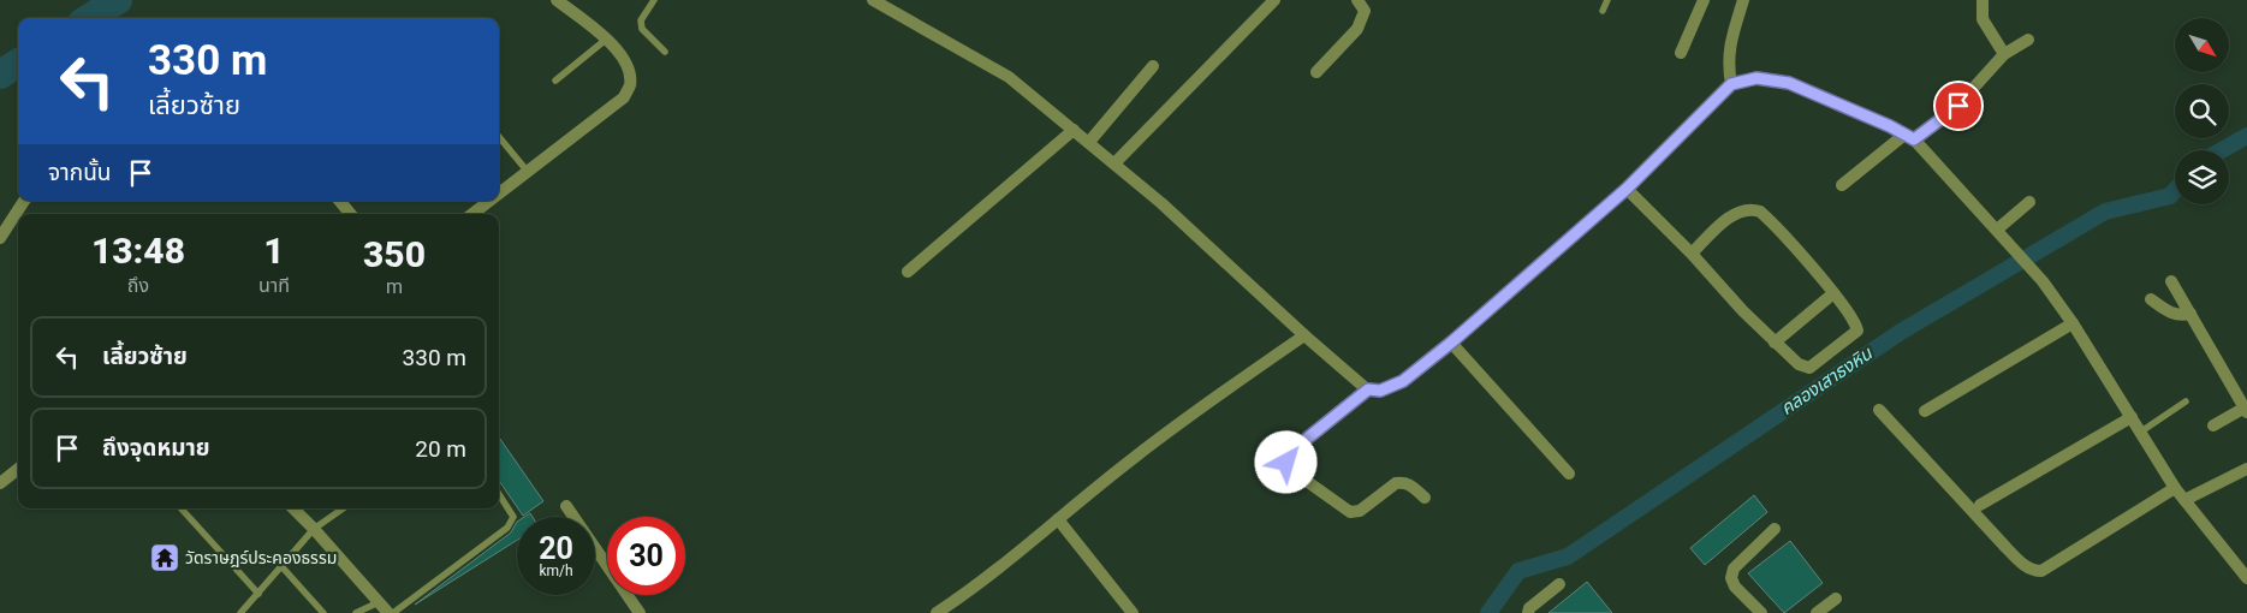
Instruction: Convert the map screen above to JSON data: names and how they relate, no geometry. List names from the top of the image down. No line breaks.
{"water":["คลองเสาธงหิน"],"places":{"temple":["วัดราษฎร์ประคองธรรม"]},"north":"bottom right","page":{"turn":["330 m","เลี้ยวซ้าย"],"then":"จากนั้น","eta":["13:48","ถึง","1","นาที","350","m"],"list":[{"name":"เลี้ยวซ้าย","value":"330 m"},{"name":"ถึงจุดหมาย","value":"20 m"}],"speed":"20 km/h","limit":"30"}}
